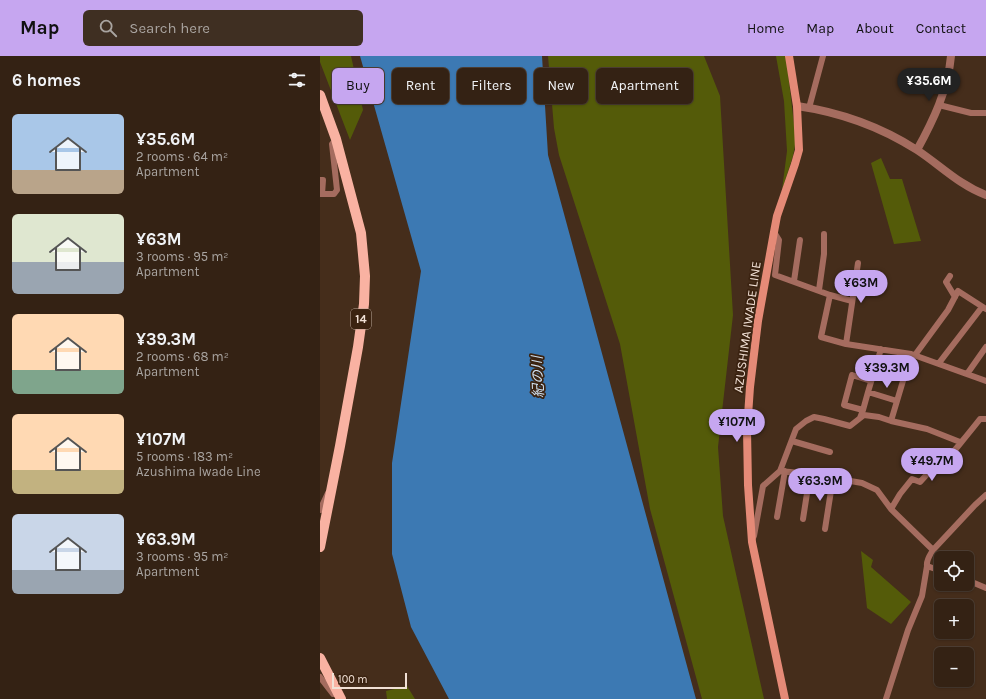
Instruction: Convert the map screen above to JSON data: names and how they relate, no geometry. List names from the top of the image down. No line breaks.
{"streets":{"main road":["14","AZUSHIMA IWADE LINE"]},"water":["紀の川"],"scale_bar":"100 m","page":{"header":"Map","search":"Search here","nav":["Home","Map","About","Contact"],"heading":"6 homes","price":["¥35.6M","¥63M","¥39.3M","¥107M","¥49.7M","¥63.9M"],"chip":["Buy","Rent","Filters","New","Apartment"],"list":[{"name":"¥35.6M","note":"2 rooms · 64 m² · Apartment"},{"name":"¥63M","note":"3 rooms · 95 m² · Apartment"},{"name":"¥39.3M","note":"2 rooms · 68 m² · Apartment"},{"name":"¥107M","note":"5 rooms · 183 m² · Azushima Iwade Line"},{"name":"¥63.9M","note":"3 rooms · 95 m² · Apartment"}],"map_buttons":["+","−"],"scale":"100 m"}}
